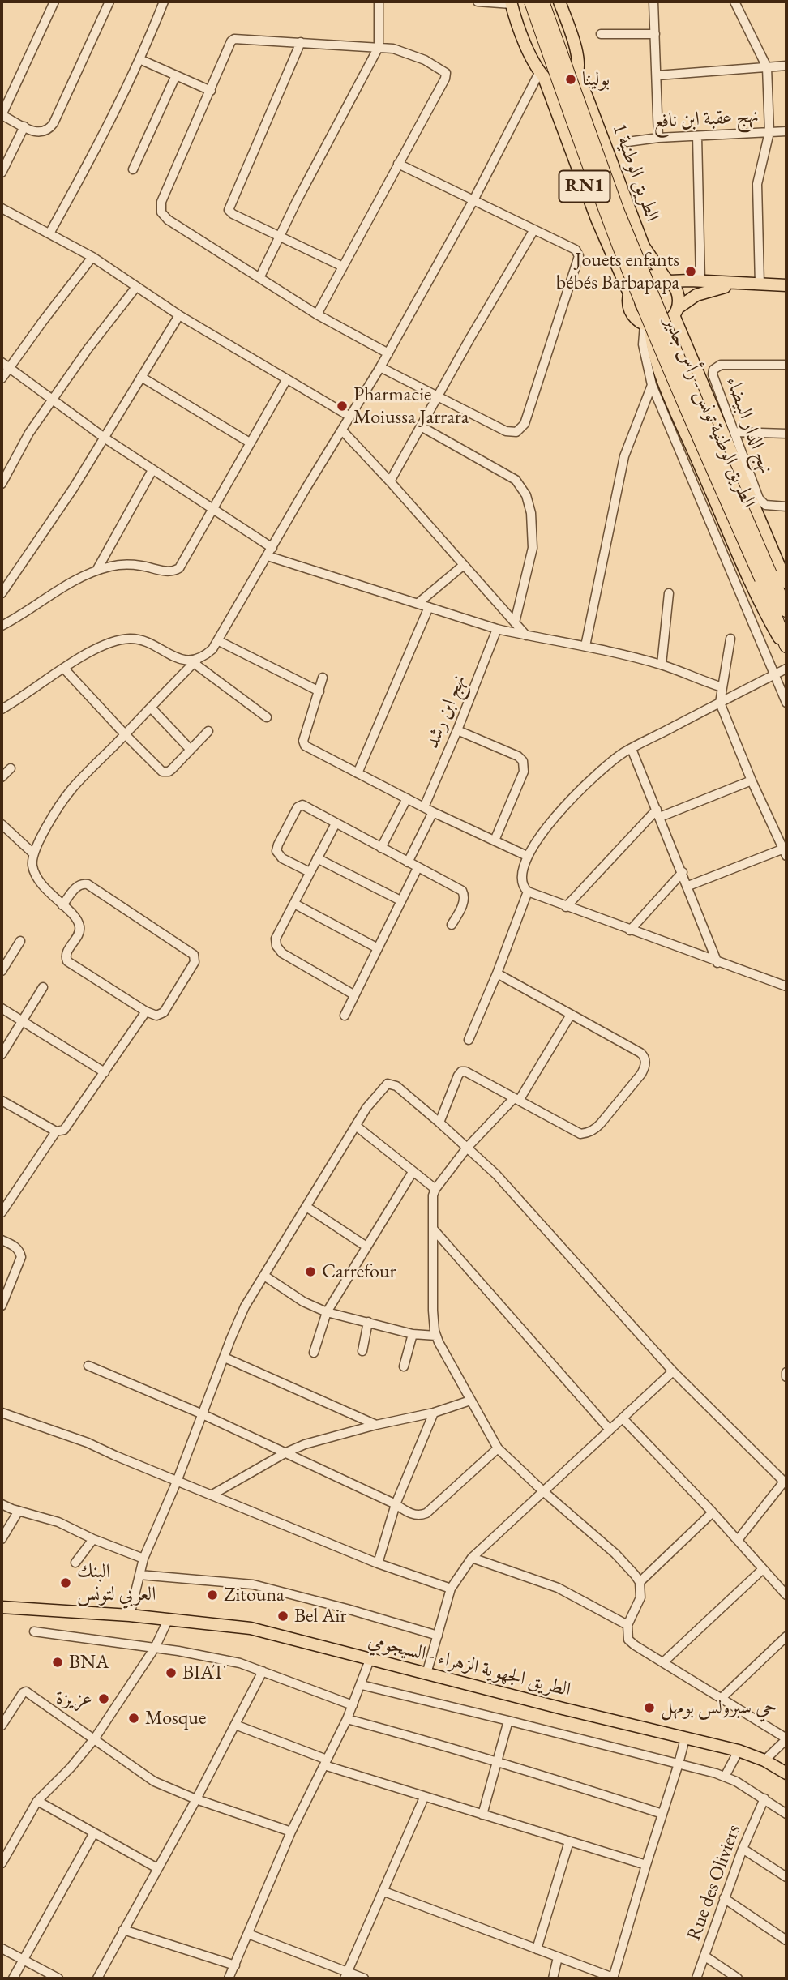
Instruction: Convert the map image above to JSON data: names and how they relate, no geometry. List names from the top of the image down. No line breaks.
{"streets":{"highway":["RN1","الطريق الوطنية تونس - رأس جدير"],"main road":["الطريق الوطنية 1","الطريق الجهوية الزهراء - السيجومي"],"street":["نهج عقبة ابن نافع","نهج الدار البيضاء","نهج ابن رشد","Rue des Oliviers"]},"crossings":[["الطريق الوطنية 1","RN1"]],"places":["بولينا","Jouets enfants bébés Barbapapa","Pharmacie Moiussa Jarrara","Carrefour","البنك العربي لتونس","Zitouna","Bel Air","BNA","BIAT","عزيزة","حي سبرولس بومهل","Mosque"]}
